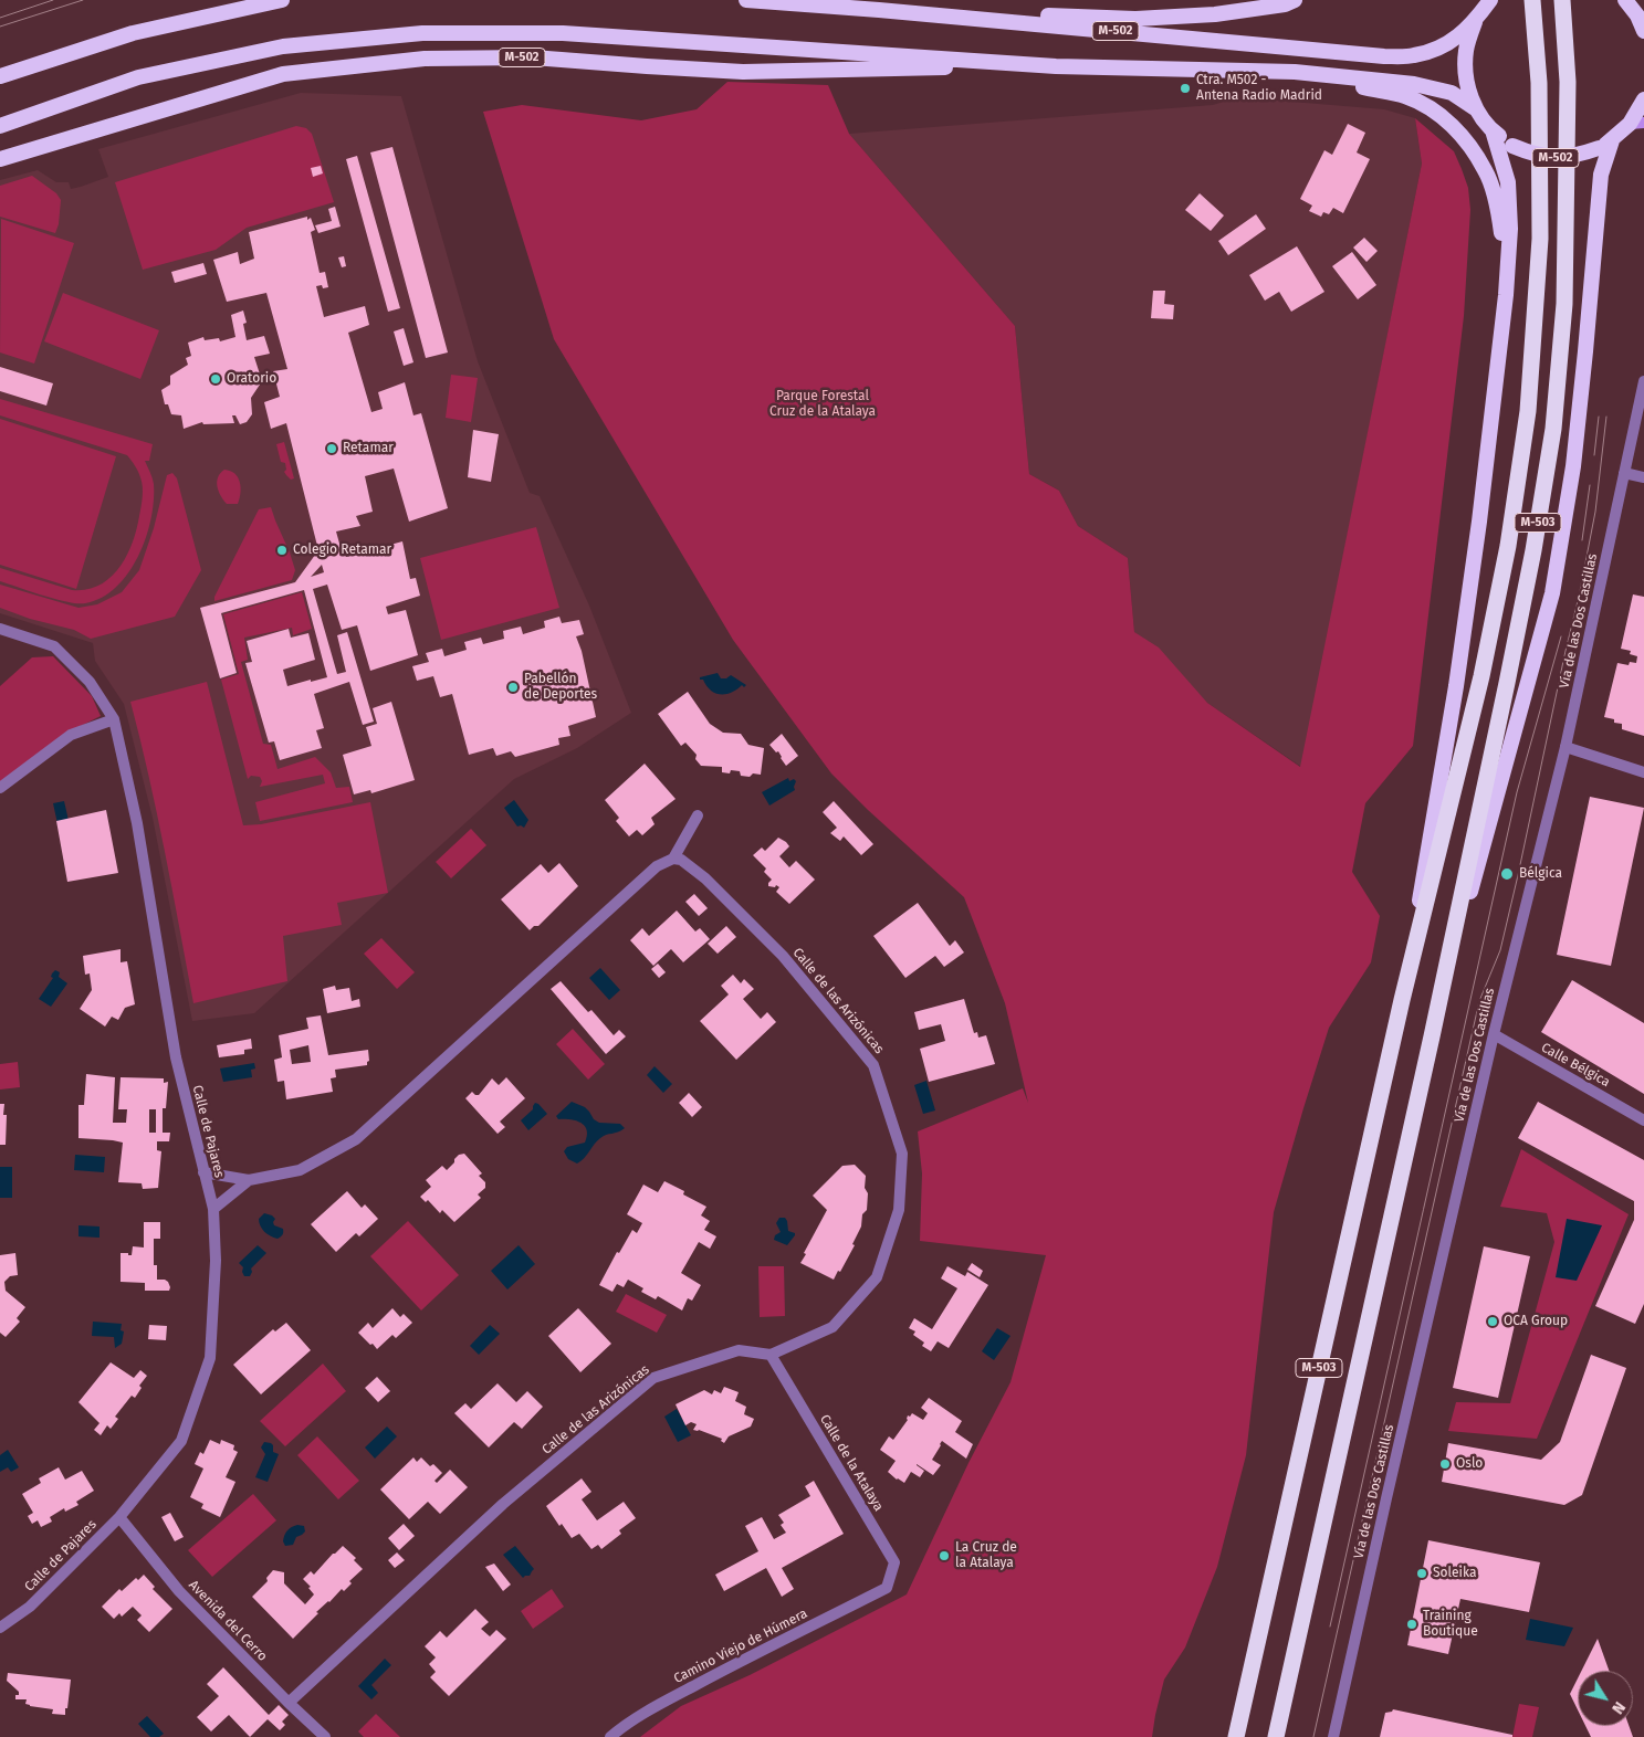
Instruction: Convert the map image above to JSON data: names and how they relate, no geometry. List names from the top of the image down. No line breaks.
{"streets":{"highway":["M-502","M-503"],"street":["Vía de las Dos Castillas","Calle de las Arizónicas","Calle Bélgica","Calle de Pajares","Calle de la Atalaya","Avenida del Cerro","Camino Viejo de Húmera"]},"crossings":[["M-502","M-503"],["Vía de las Dos Castillas","Calle Bélgica"],["Calle de las Arizónicas","Calle de la Atalaya"],["Calle de las Arizónicas","Avenida del Cerro"],["Calle de Pajares","Avenida del Cerro"],["Calle de la Atalaya","Camino Viejo de Húmera"]],"parks":["Parque Forestal Cruz de la Atalaya"],"places":["Ctra. M502 - Antena Radio Madrid","Oratorio","Retamar","Colegio Retamar","Pabellón de Deportes","Bélgica","OCA Group","Oslo","La Cruz de la Atalaya","Soleika","Training Boutique"],"north":"bottom right"}
